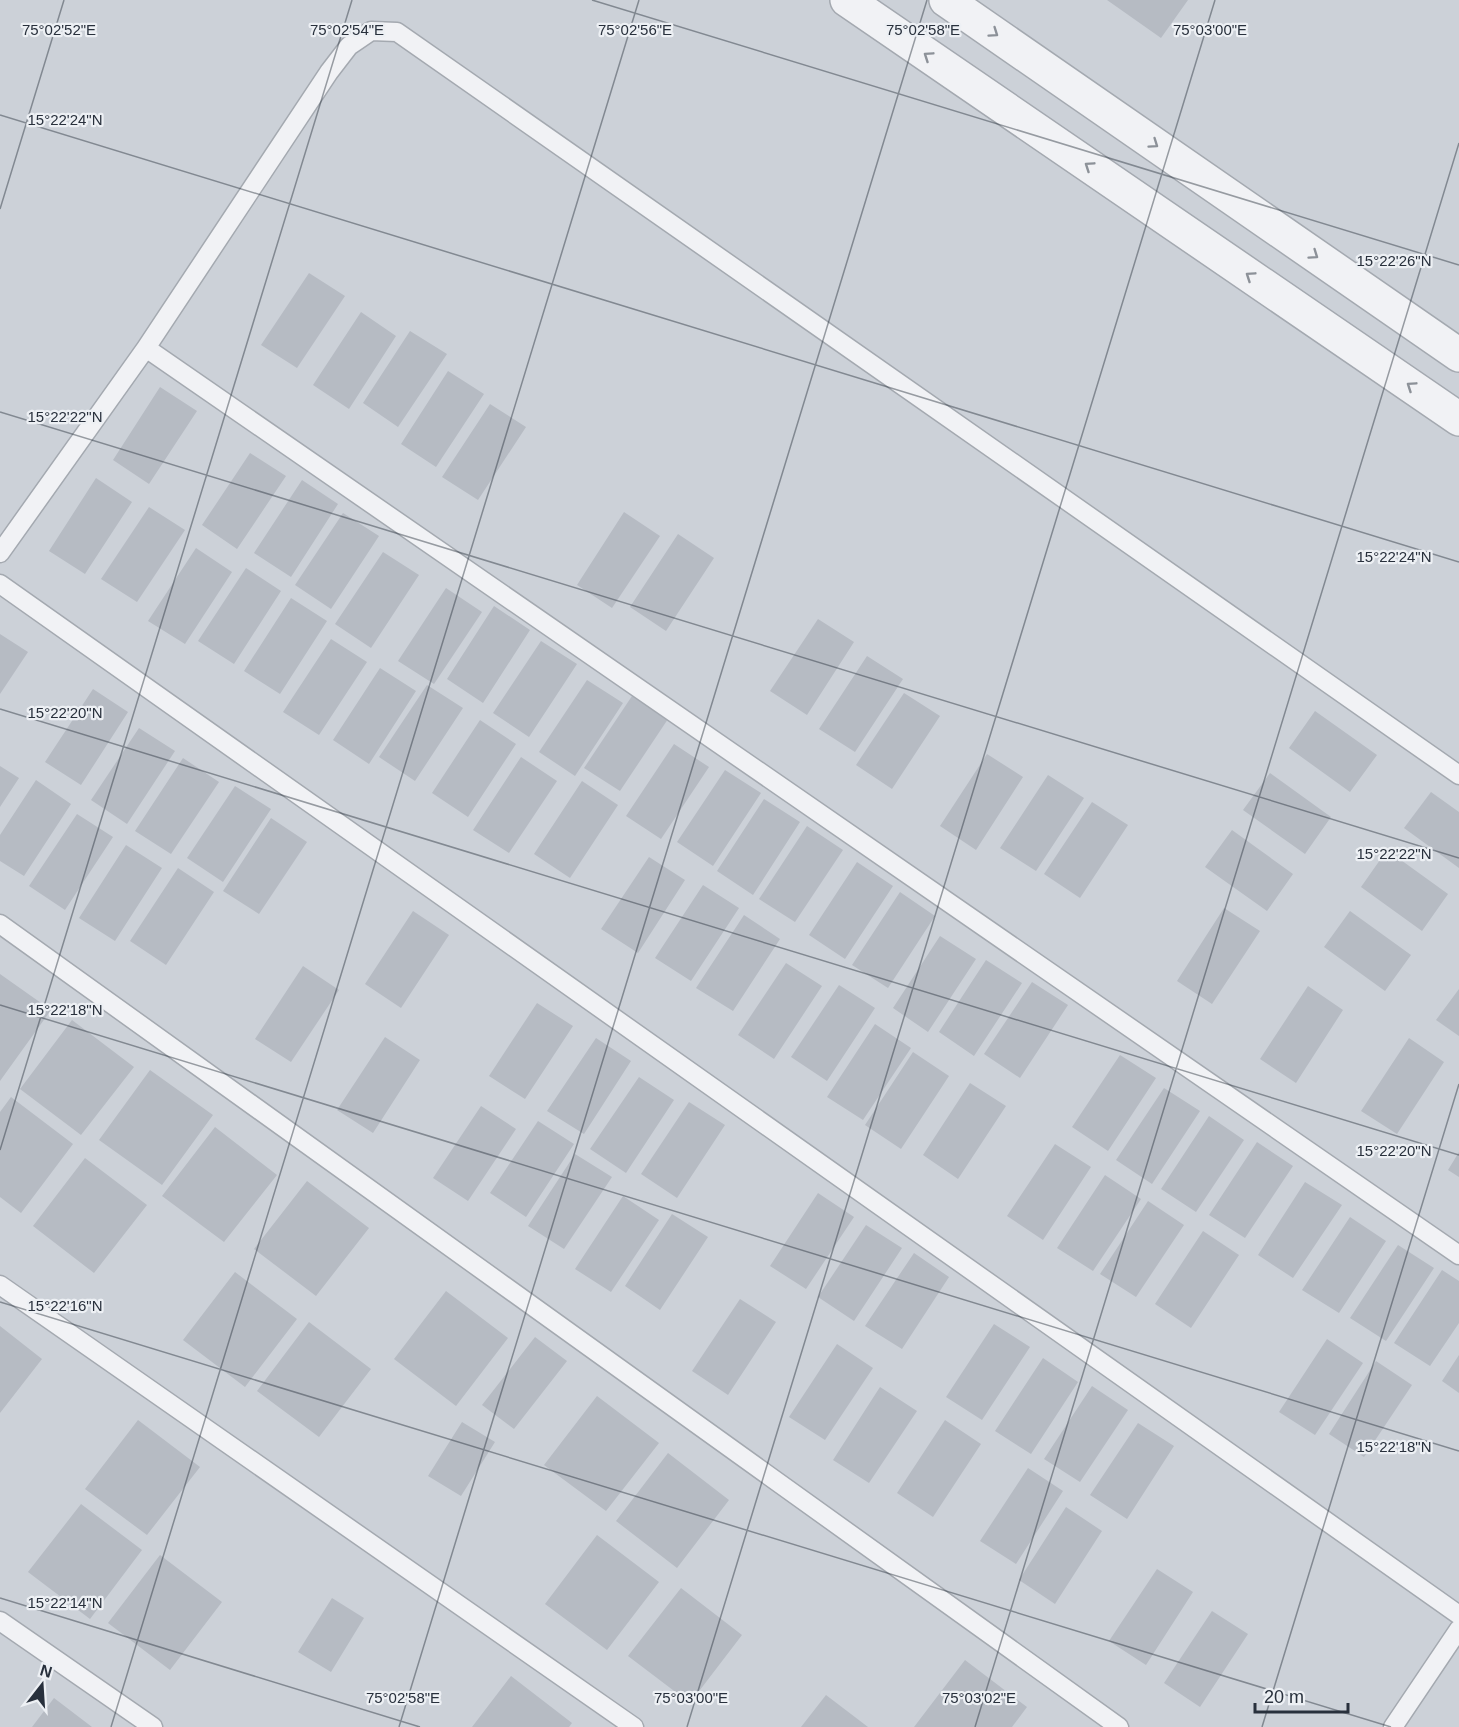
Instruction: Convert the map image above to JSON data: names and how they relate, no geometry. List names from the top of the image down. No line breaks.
{"scale_bar":"20 m","north":"top","coordinates":["75°02'52\"E","75°02'54\"E","75°02'56\"E","75°02'58\"E","75°03'00\"E","15°22'24\"N","15°22'26\"N","15°22'22\"N","15°22'20\"N","15°22'18\"N","15°22'16\"N","15°22'14\"N","75°03'02\"E"]}
